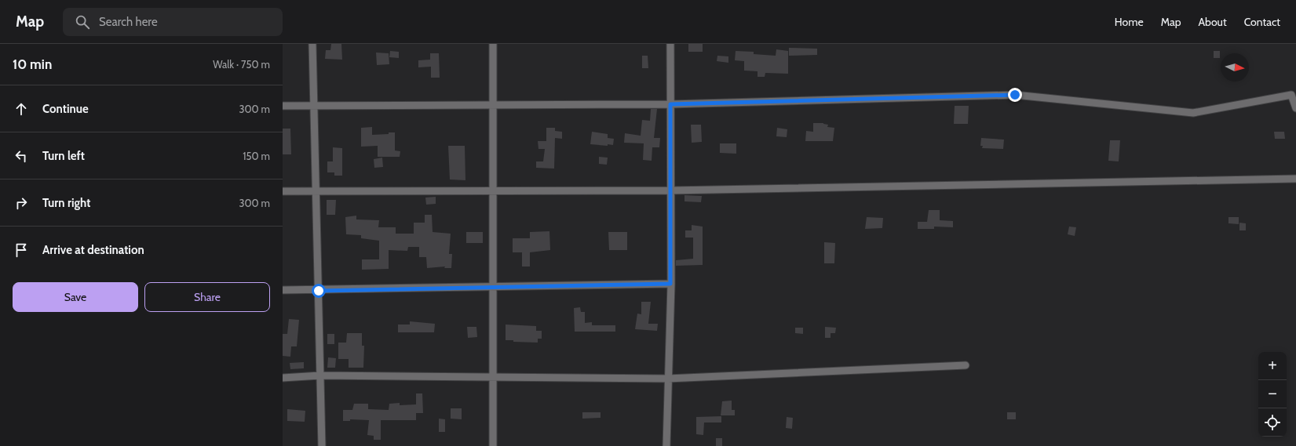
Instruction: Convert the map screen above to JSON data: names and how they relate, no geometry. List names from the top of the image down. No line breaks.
{"north":"right","page":{"header":"Map","search":"Search here","nav":["Home","Map","About","Contact"],"heading":["10 min","Walk · 750 m"],"list":[["Continue","300 m"],["Turn left","150 m"],["Turn right","300 m"],"Arrive at destination"],"buttons":["Save","Share"],"map_buttons":["+","−"]}}
